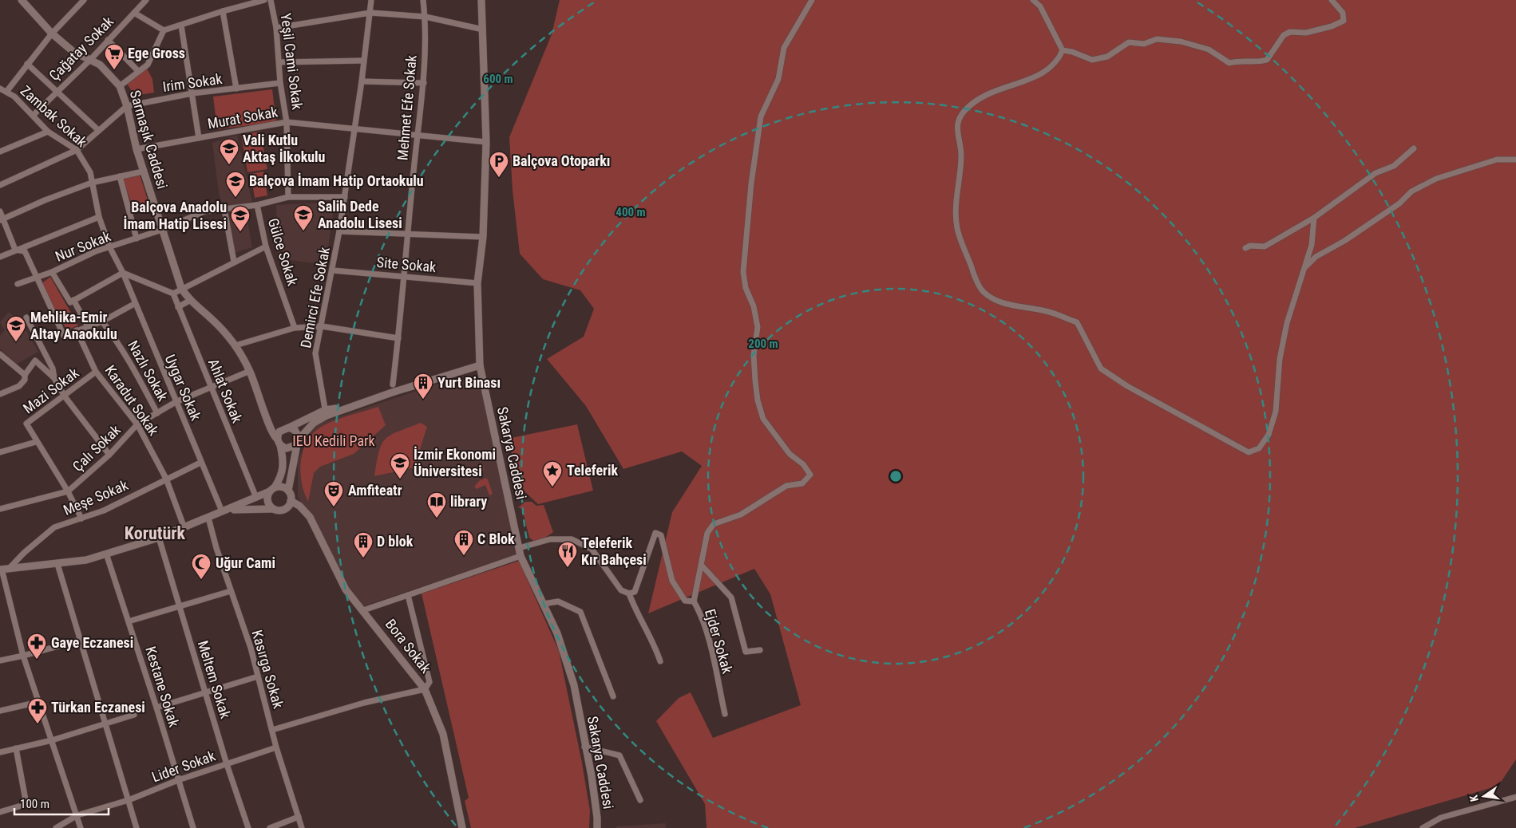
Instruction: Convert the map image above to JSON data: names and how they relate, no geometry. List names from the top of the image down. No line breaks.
{"streets":{"main road":["Sarmaşık Caddesi","Sakarya Caddesi","Bora Sokak"],"street":["Çağatay Sokak","Yeşil Cami Sokak","Irim Sokak","Mehmet Efe Sokak","Zambak Sokak","Murat Sokak","Nur Sokak","Gülce Sokak","Site Sokak","Demirci Efe Sokak","Nazlı Sokak","Uygar Sokak","Mazi Sokak","Ahlat Sokak","Karadut Sokak","Çalı Sokak","Meşe Sokak","Ejder Sokak","Kasırga Sokak","Meltem Sokak","Kestane Sokak","Lider Sokak"]},"crossings":[["Çağatay Sokak","Zambak Sokak"],["Çağatay Sokak","Sarmaşık Caddesi"],["Yeşil Cami Sokak","Irim Sokak"],["Yeşil Cami Sokak","Murat Sokak"],["Yeşil Cami Sokak","Nur Sokak"],["Irim Sokak","Zambak Sokak"],["Irim Sokak","Sarmaşık Caddesi"],["Mehmet Efe Sokak","Murat Sokak"],["Mehmet Efe Sokak","Site Sokak"],["Zambak Sokak","Nur Sokak"],["Zambak Sokak","Uygar Sokak"],["Murat Sokak","Sarmaşık Caddesi"],["Murat Sokak","Demirci Efe Sokak"],["Murat Sokak","Sakarya Caddesi"],["Sarmaşık Caddesi","Nur Sokak"],["Sarmaşık Caddesi","Çalı Sokak"],["Nur Sokak","Gülce Sokak"],["Nur Sokak","Demirci Efe Sokak"],["Site Sokak","Demirci Efe Sokak"],["Site Sokak","Sakarya Caddesi"],["Nazlı Sokak","Çalı Sokak"],["Uygar Sokak","Çalı Sokak"],["Uygar Sokak","Meşe Sokak"],["Mazi Sokak","Karadut Sokak"],["Mazi Sokak","Çalı Sokak"],["Mazi Sokak","Meşe Sokak"],["Ahlat Sokak","Çalı Sokak"],["Karadut Sokak","Çalı Sokak"],["Karadut Sokak","Meşe Sokak"],["Kasırga Sokak","Lider Sokak"],["Meltem Sokak","Lider Sokak"],["Kestane Sokak","Lider Sokak"]],"districts":["Korutürk"],"parks":["IEU Kedili Park"],"places":{"supermarket":["Ege Gross"],"school or university":["Vali Kutlu Aktaş İlkokulu","Balçova İmam Hatip Ortaokulu","Salih Dede Anadolu Lisesi","Balçova Anadolu İmam Hatip Lisesi","Mehlika-Emir Altay Anaokulu","İzmir Ekonomi Üniversitesi"],"parking":["Balçova Otoparkı"],"building":["Yurt Binası","C Blok","D blok"],"place":["Teleferik"],"theatre":["Amfiteatr"],"library":["library"],"restaurant":["Teleferik Kır Bahçesi"],"mosque":["Uğur Cami"],"pharmacy":["Gaye Eczanesi","Türkan Eczanesi"]},"scale_bar":"100 m","north":"left","rings":["600 m","400 m","200 m"]}
